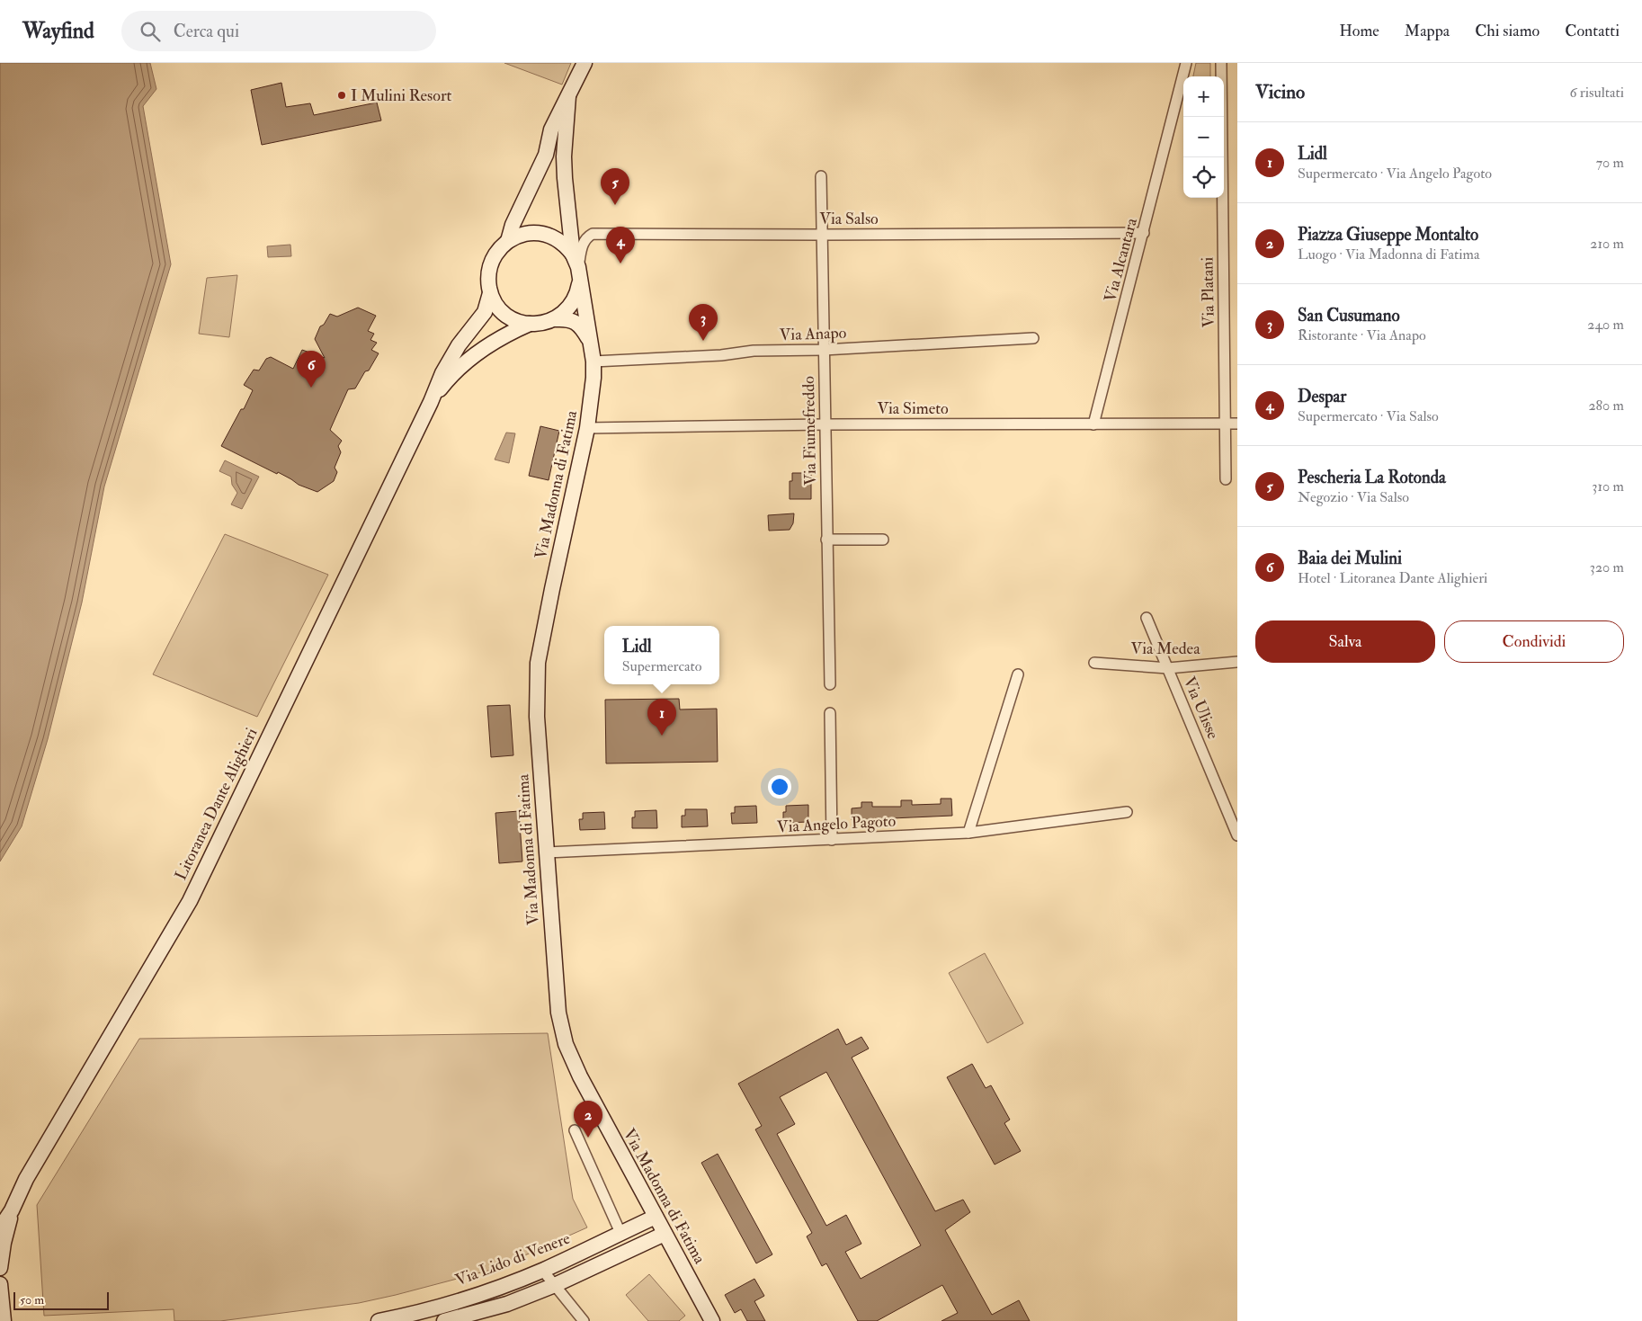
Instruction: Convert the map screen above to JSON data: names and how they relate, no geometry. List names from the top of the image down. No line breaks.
{"streets":{"main road":["Via Madonna di Fatima","Litoranea Dante Alighieri","Via Lido di Venere"],"street":["Via Salso","Via Alcantara","Via Platani","Via Anapo","Via Simeto","Via Fiumefreddo","Via Medea","Via Ulisse","Via Angelo Pagoto"]},"crossings":[["Via Salso","Via Alcantara"],["Via Salso","Via Fiumefreddo"],["Via Salso","Via Madonna di Fatima"],["Via Alcantara","Via Simeto"],["Via Platani","Via Simeto"],["Via Anapo","Via Fiumefreddo"],["Via Anapo","Via Madonna di Fatima"],["Via Simeto","Via Fiumefreddo"],["Via Simeto","Via Madonna di Fatima"],["Via Madonna di Fatima","Via Angelo Pagoto"],["Via Madonna di Fatima","Via Lido di Venere"],["Via Medea","Via Ulisse"]],"places":["I Mulini Resort"],"scale_bar":"50 m","page":{"header":"Wayfind","search":"Cerca qui","nav":["Home","Mappa","Chi siamo","Contatti"],"heading":["Vicino","6 risultati"],"map_buttons":["+","−"],"list":[{"mark":"1","name":"Lidl","note":"Supermercato · Via Angelo Pagoto","value":"70 m"},{"mark":"2","name":"Piazza Giuseppe Montalto","note":"Luogo · Via Madonna di Fatima","value":"210 m"},{"mark":"3","name":"San Cusumano","note":"Ristorante · Via Anapo","value":"240 m"},{"mark":"4","name":"Despar","note":"Supermercato · Via Salso","value":"280 m"},{"mark":"5","name":"Pescheria La Rotonda","note":"Negozio · Via Salso","value":"310 m"},{"mark":"6","name":"Baia dei Mulini","note":"Hotel · Litoranea Dante Alighieri","value":"320 m"}],"pins":["5","4","3","6","1","2"],"buttons":["Salva","Condividi"],"popup":["Lidl","Supermercato"],"scale":"50 m"}}
